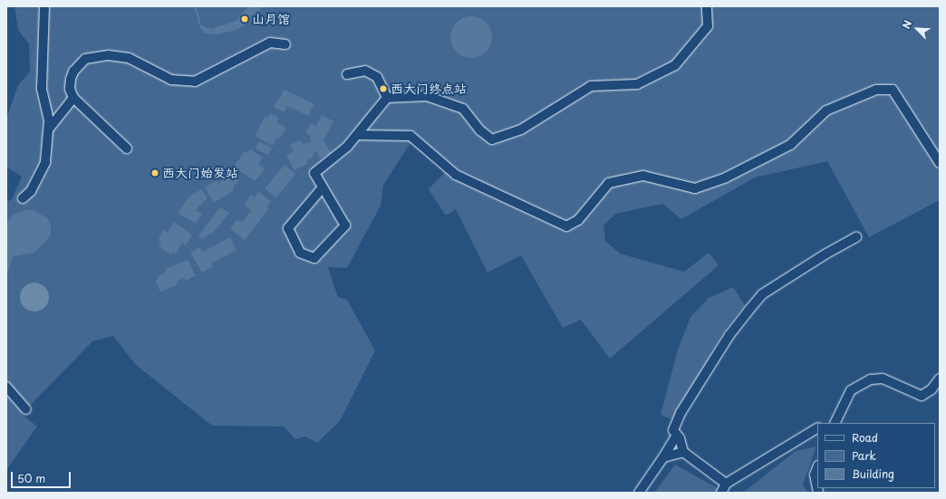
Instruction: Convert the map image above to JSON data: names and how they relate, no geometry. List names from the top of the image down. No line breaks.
{"places":["山月馆","西大门终点站","西大门始发站"],"legend":["Road","Park","Building"],"scale_bar":"50 m","north":"top left"}
